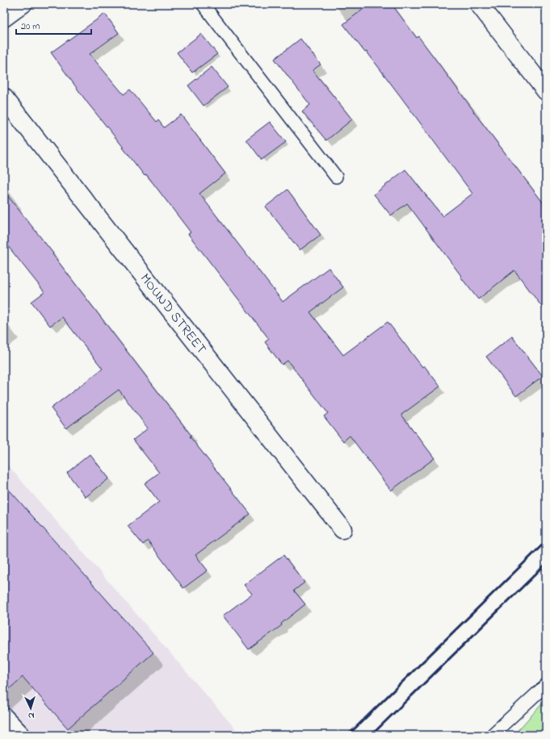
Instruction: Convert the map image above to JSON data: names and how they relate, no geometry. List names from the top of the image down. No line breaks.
{"streets":{"street":["MOUND STREET"]},"scale_bar":"20 m","north":"bottom"}
